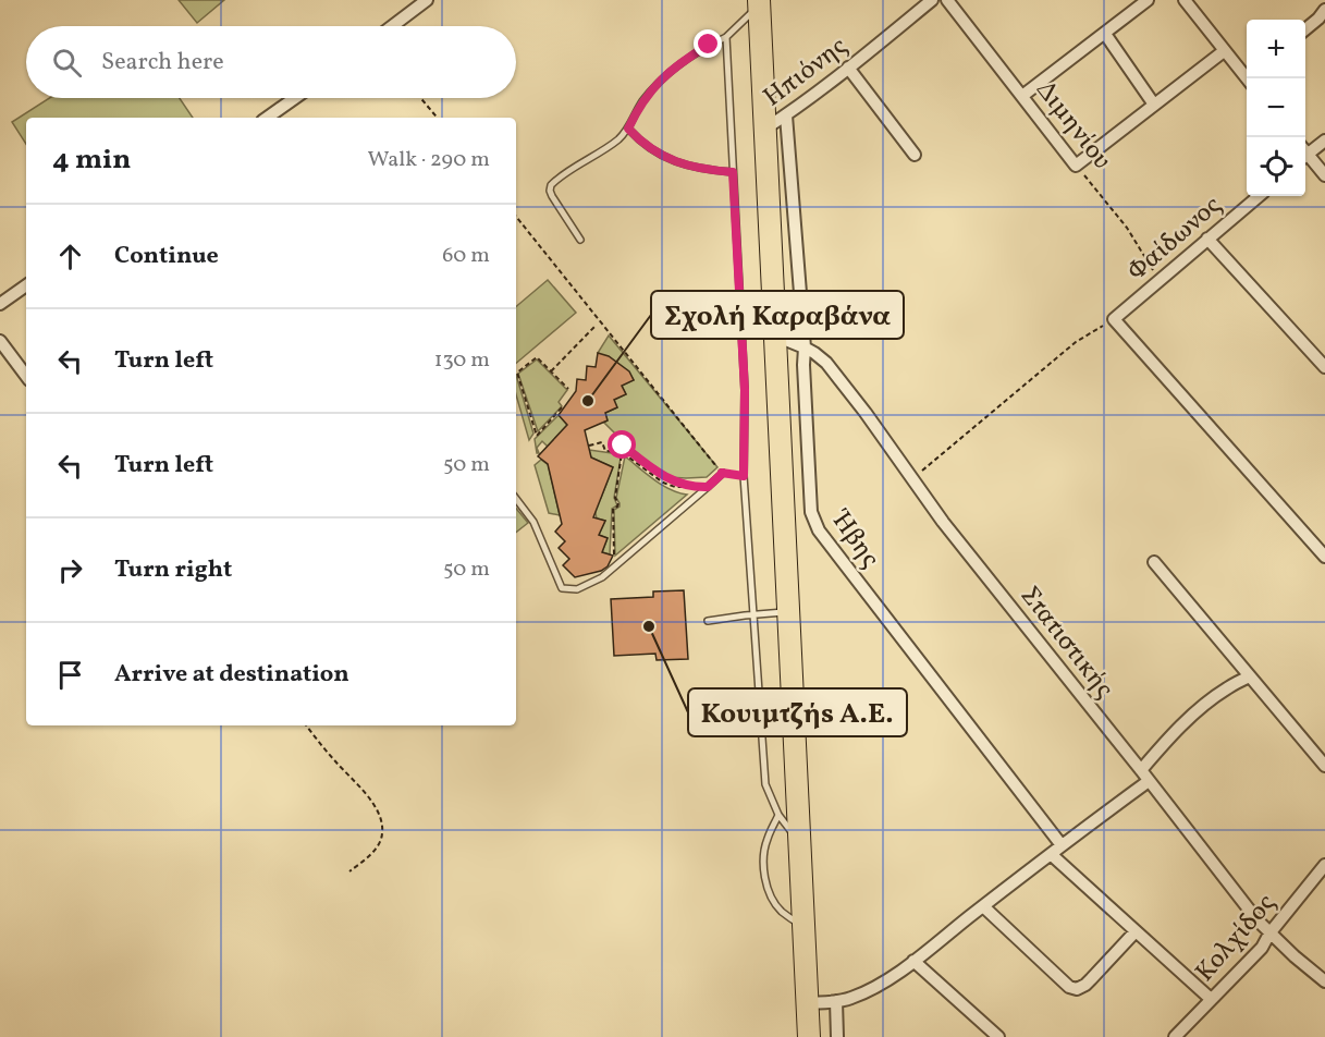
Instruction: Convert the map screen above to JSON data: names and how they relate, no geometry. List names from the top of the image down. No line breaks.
{"streets":{"street":["Ηπιόνης","Διμηνίου","Φαίδωνος","Ήβης","Στατιστικής","Κολχίδος"]},"crossings":[["Ηπιόνης","Ήβης"],["Διμηνίου","Φαίδωνος"],["Ήβης","Στατιστικής"],["Στατιστικής","Κολχίδος"]],"places":["Σχολή Καραβάνα","Κουιμτζήs Α.Ε."],"page":{"map_buttons":["+","−"],"search":"Search here","heading":["4 min","Walk · 290 m"],"list":[["Continue","60 m"],["Turn left","130 m"],["Turn left","50 m"],["Turn right","50 m"],"Arrive at destination"]}}
